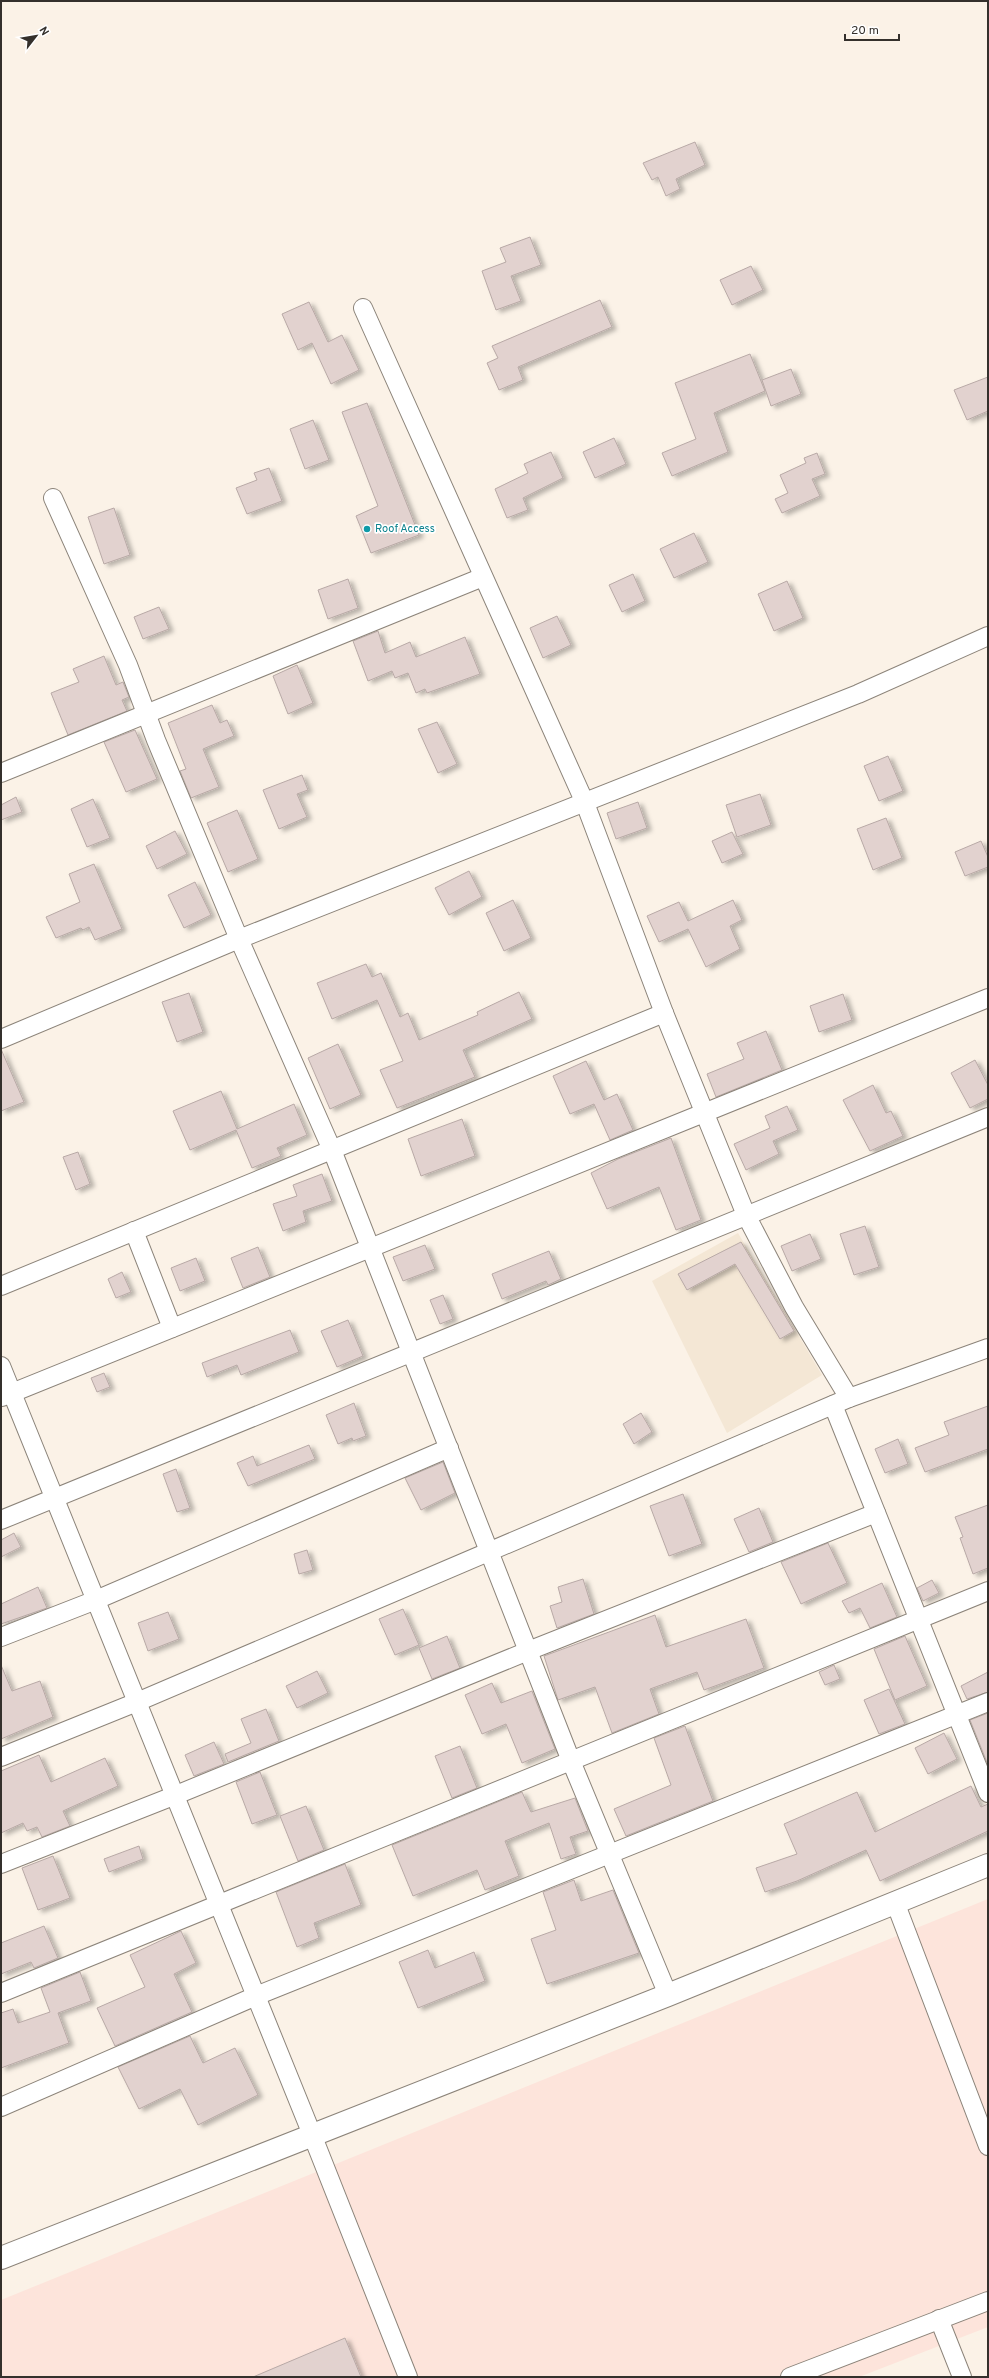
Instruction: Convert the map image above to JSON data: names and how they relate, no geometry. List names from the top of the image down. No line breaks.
{"places":["Roof Access"],"scale_bar":"20 m","north":"top right"}
